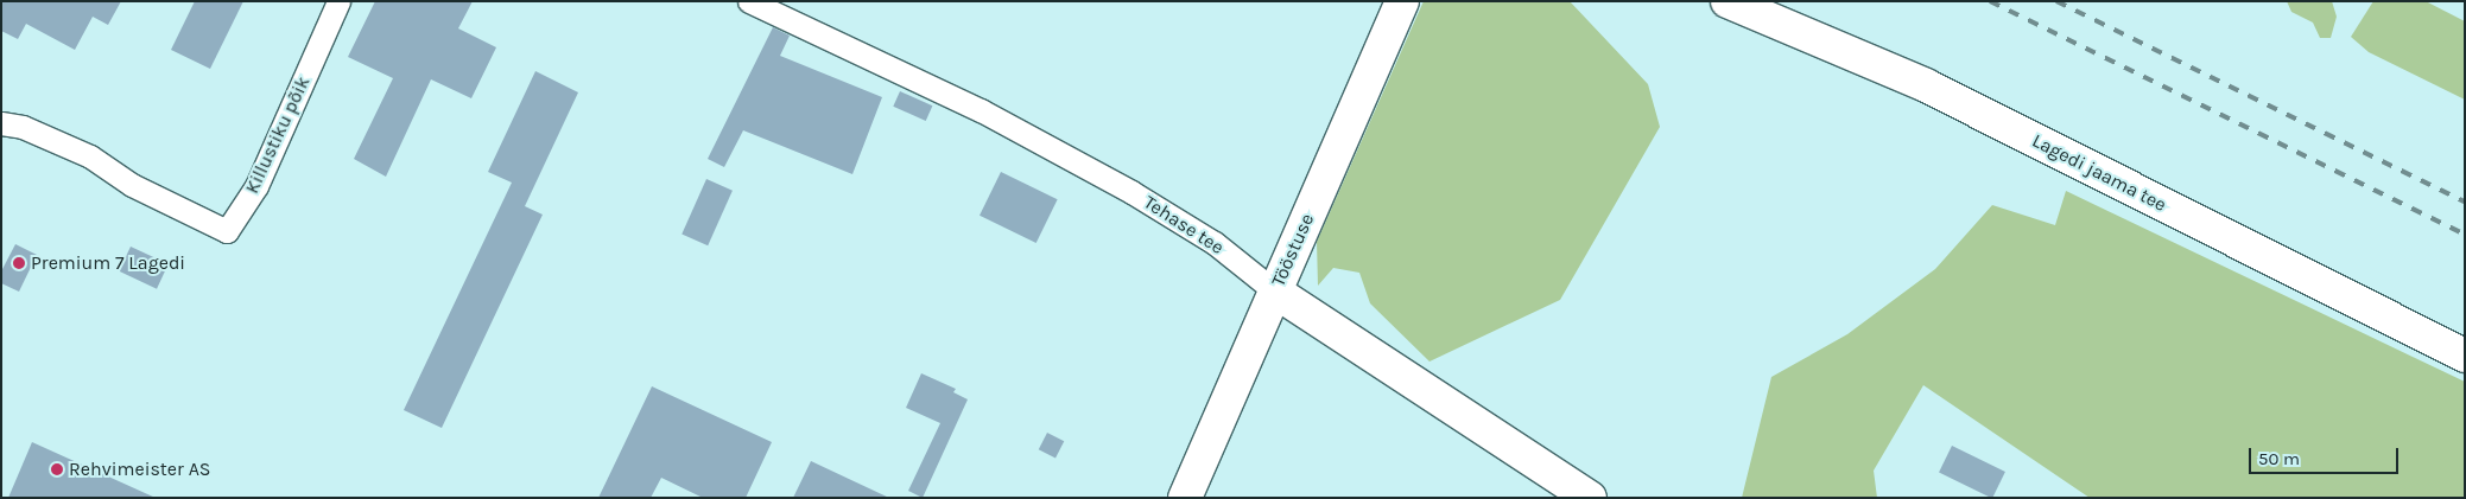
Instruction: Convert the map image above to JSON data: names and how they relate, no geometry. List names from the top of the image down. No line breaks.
{"streets":{"street":["Killustiku põik","Lagedi jaama tee","Tehase tee","Tööstuse"]},"crossings":[["Tehase tee","Tööstuse"]],"places":["Premium 7 Lagedi","Rehvimeister AS"],"scale_bar":"50 m"}
